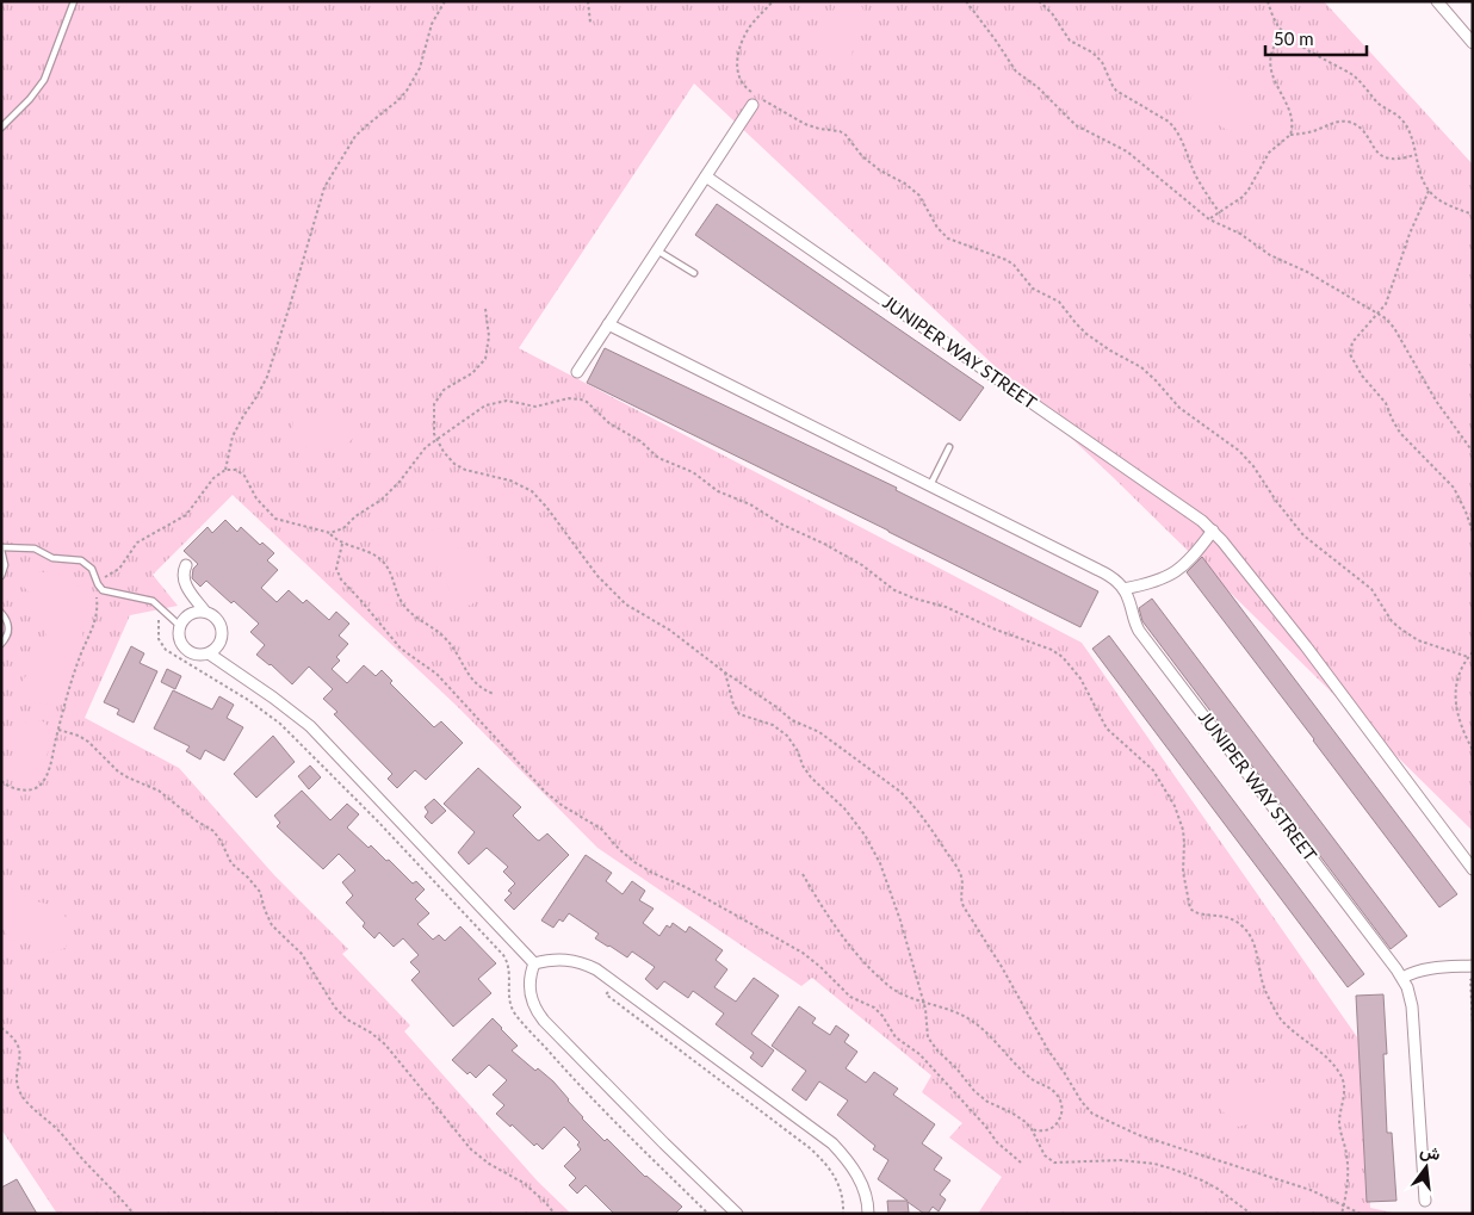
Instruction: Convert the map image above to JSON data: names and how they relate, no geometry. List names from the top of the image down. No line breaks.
{"streets":{"street":["JUNIPER WAY STREET"]},"scale_bar":"50 m","north":"top"}
